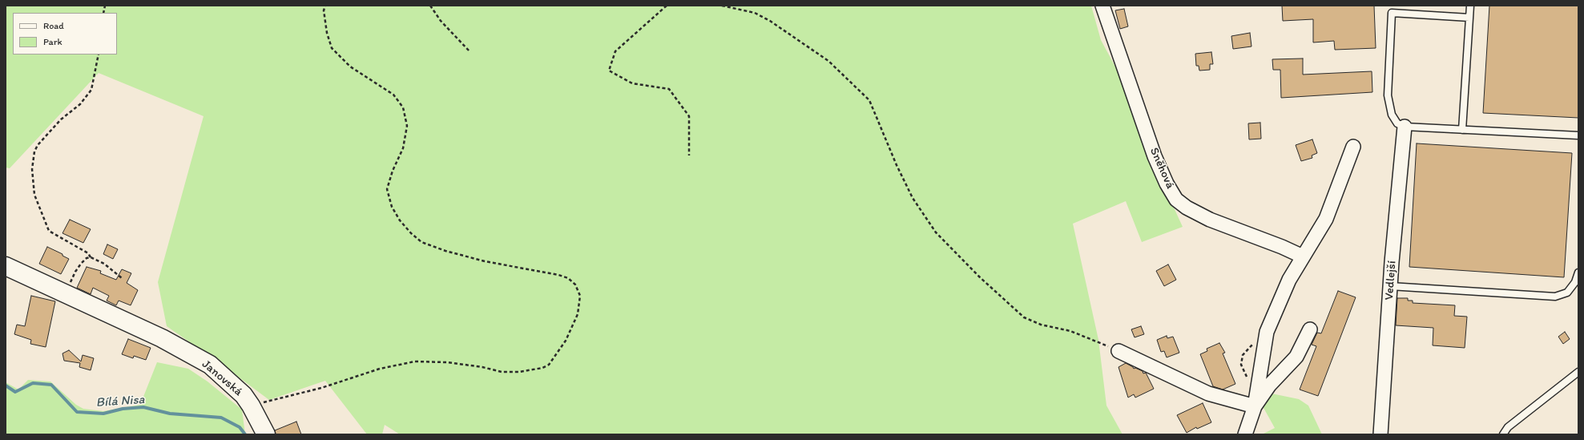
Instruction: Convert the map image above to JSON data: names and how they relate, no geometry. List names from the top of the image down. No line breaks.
{"streets":{"street":["Sněhová","Vedlejší","Janovská"]},"water":["Bílá Nisa"],"legend":["Road","Park"]}
